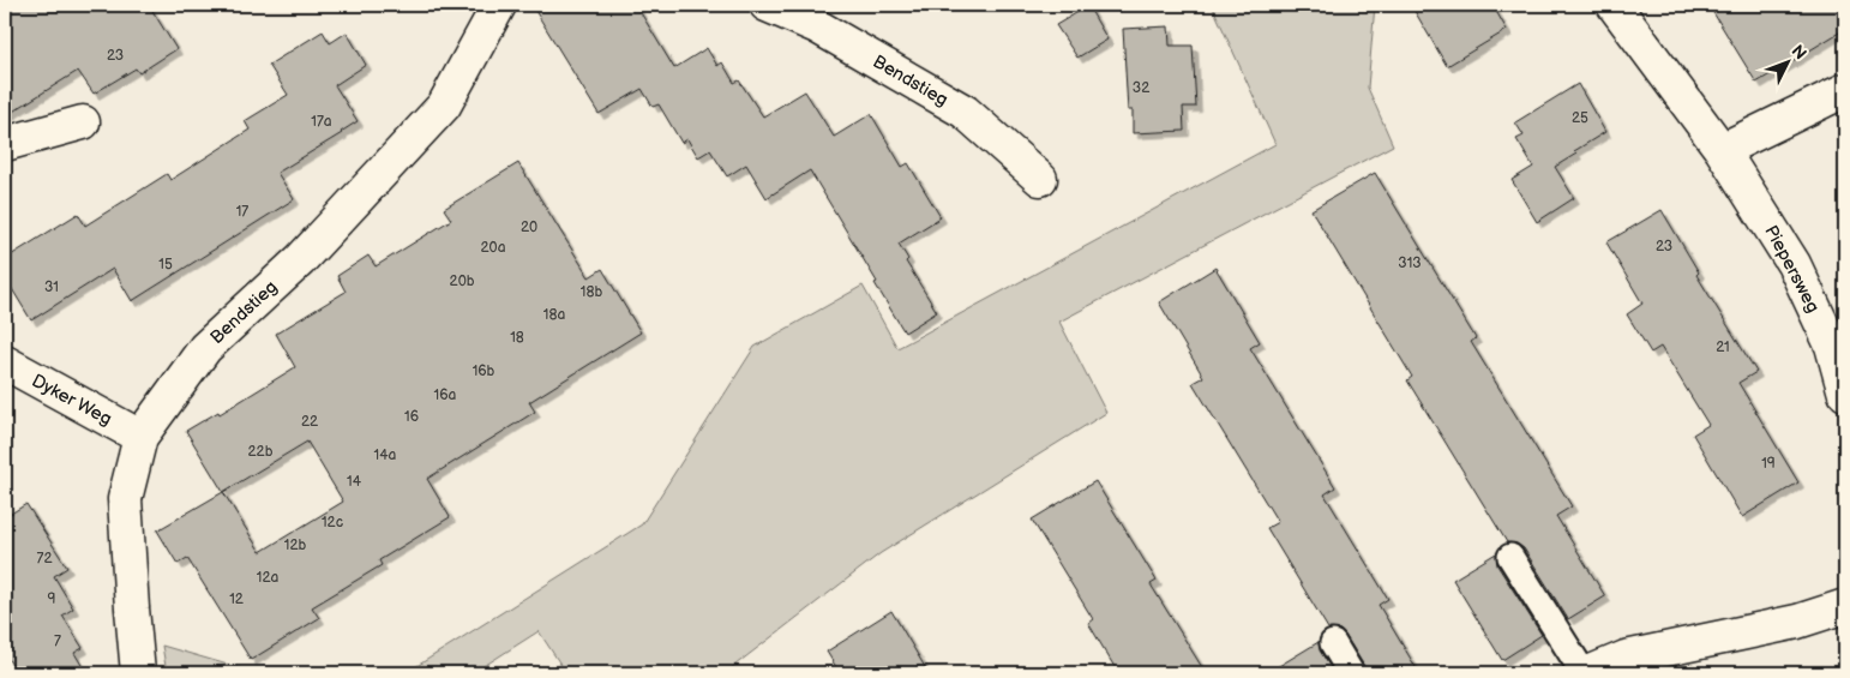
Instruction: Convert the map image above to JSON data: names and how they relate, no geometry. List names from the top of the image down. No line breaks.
{"streets":{"street":["Bendstieg","Piepersweg","Dyker Weg"]},"crossings":[["Bendstieg","Dyker Weg"]],"house_numbers":["23","32","25","17a","17","20","23","20a","313","15","20b","31","18b","18a","18","21","16b","16a","16","22","22b","14a","19","14","12c","12b","72","12a","9","12","7"],"north":"top right"}
